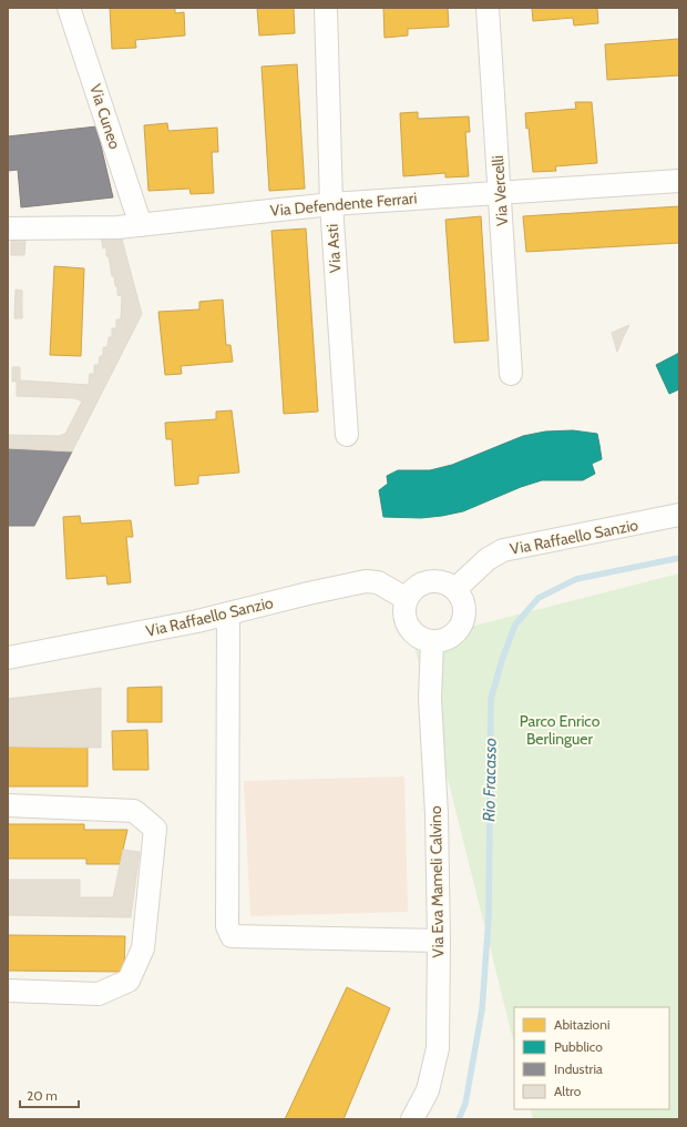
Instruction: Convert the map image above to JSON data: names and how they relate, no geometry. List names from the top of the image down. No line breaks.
{"streets":{"street":["Via Cuneo","Via Vercelli","Via Defendente Ferrari","Via Asti","Via Raffaello Sanzio","Via Eva Mameli Calvino"]},"crossings":[["Via Cuneo","Via Defendente Ferrari"],["Via Vercelli","Via Defendente Ferrari"],["Via Defendente Ferrari","Via Asti"],["Via Raffaello Sanzio","Via Eva Mameli Calvino"]],"water":["Rio Fracasso"],"parks":["Parco Enrico Berlinguer"],"legend":["Abitazioni","Pubblico","Industria","Altro"],"scale_bar":"20 m"}
